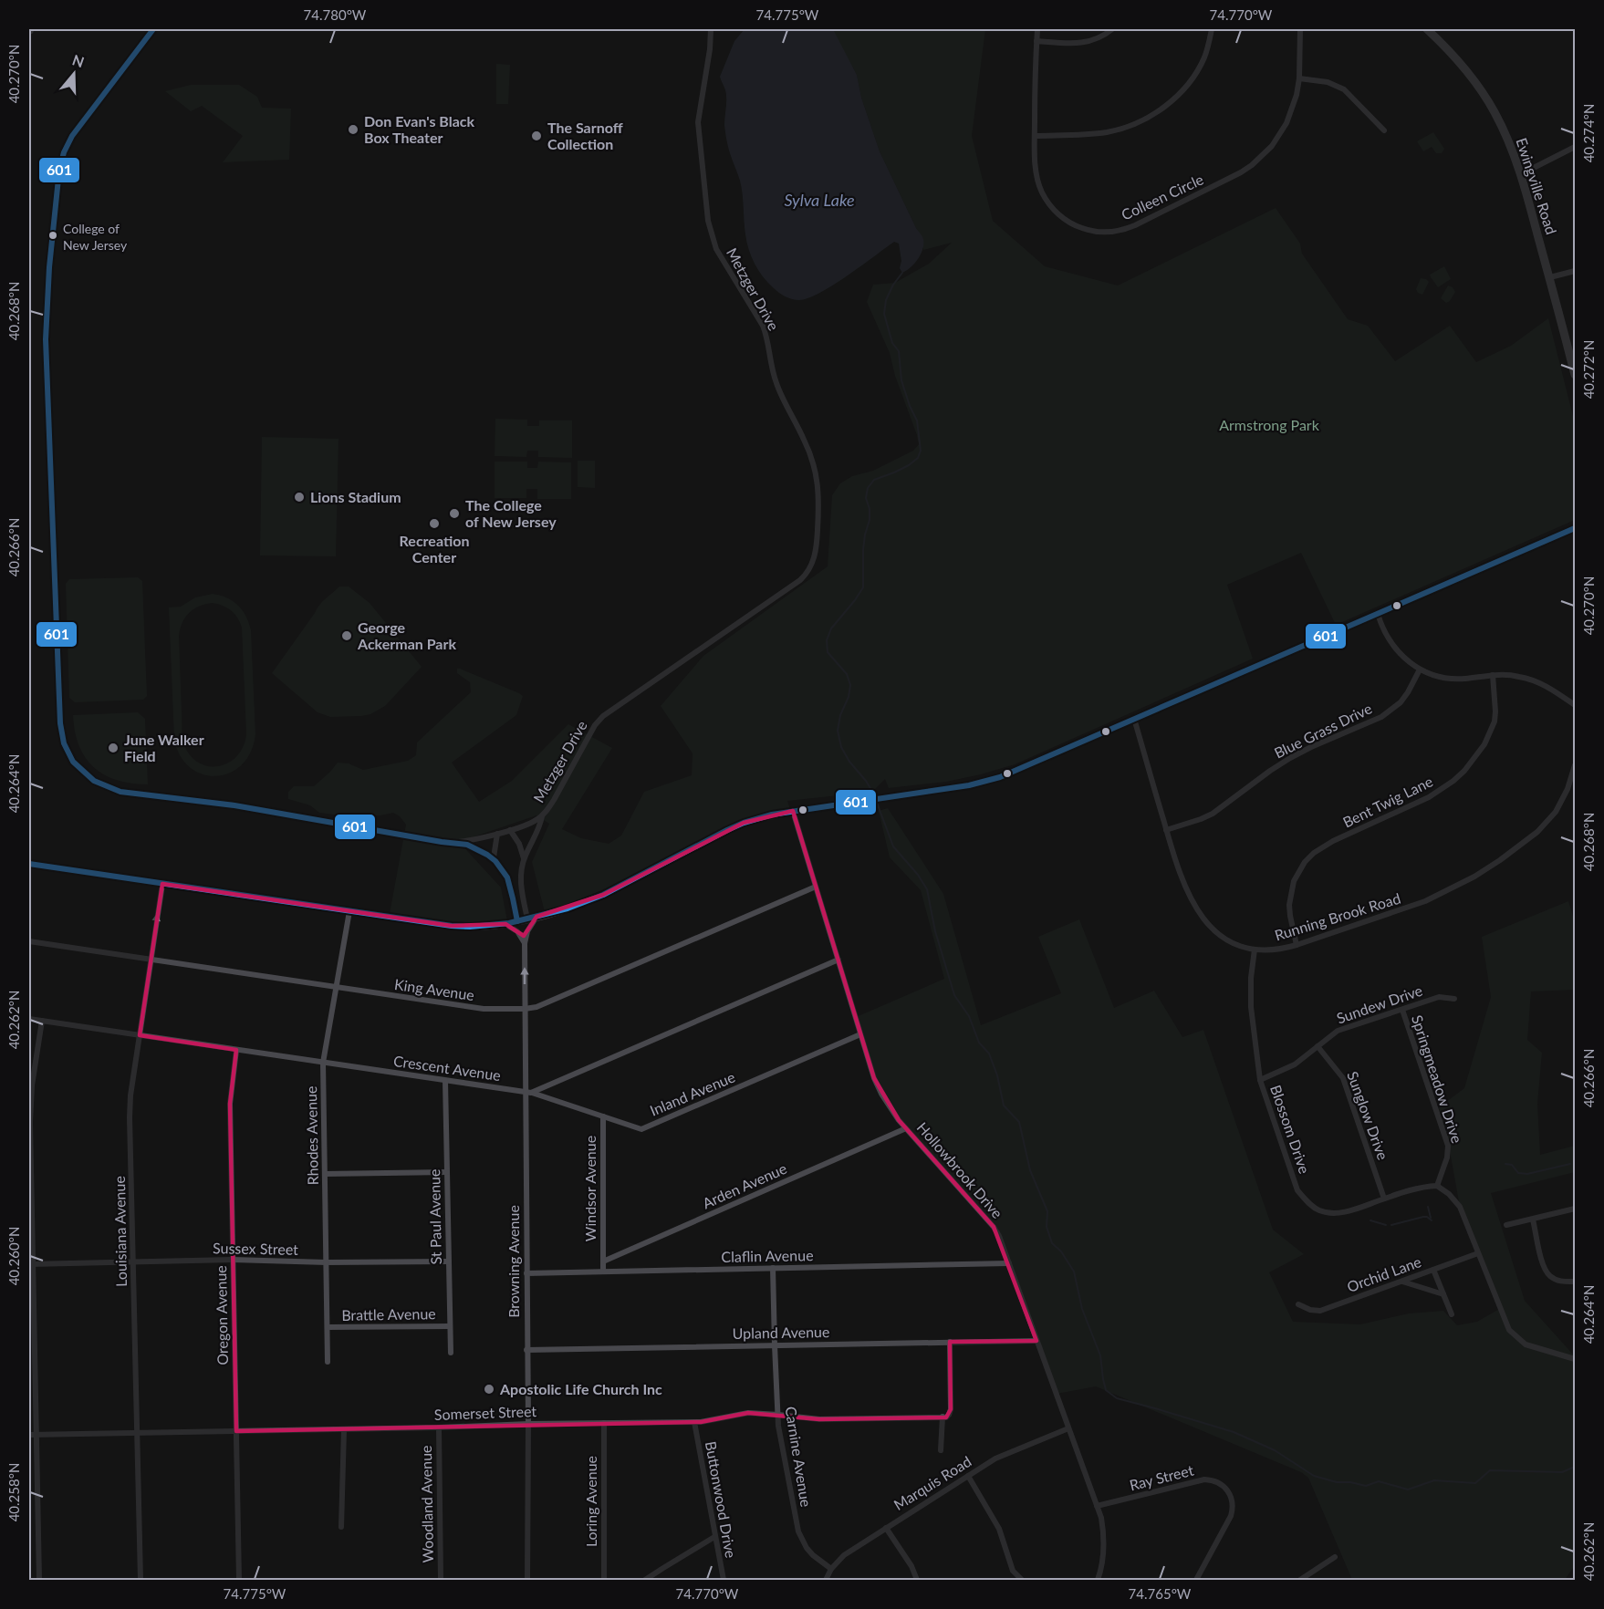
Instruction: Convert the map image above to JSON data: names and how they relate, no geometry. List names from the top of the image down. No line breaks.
{"streets":{"main road":["Ewingville Road"],"street":["Colleen Circle","Metzger Drive","Blue Grass Drive","Bent Twig Lane","Running Brook Road","King Avenue","Sundew Drive","Crescent Avenue","Springmeadow Drive","Inland Avenue","Sunglow Drive","Blossom Drive","Rhodes Avenue","Hollowbrook Drive","Arden Avenue","Windsor Avenue","St Paul Avenue","Louisiana Avenue","Sussex Street","Claflin Avenue","Browning Avenue","Orchid Lane","Brattle Avenue","Oregon Avenue","Upland Avenue","Somerset Street","Carnine Avenue","Ray Street","Marquis Road","Buttonwood Drive","Loring Avenue","Woodland Avenue"]},"crossings":[["Blue Grass Drive","Running Brook Road"],["Bent Twig Lane","Running Brook Road"],["Running Brook Road","Blossom Drive"],["King Avenue","Rhodes Avenue"],["King Avenue","Hollowbrook Drive"],["King Avenue","Louisiana Avenue"],["King Avenue","Browning Avenue"],["Sundew Drive","Springmeadow Drive"],["Sundew Drive","Sunglow Drive"],["Sundew Drive","Blossom Drive"],["Crescent Avenue","Inland Avenue"],["Crescent Avenue","Rhodes Avenue"],["Crescent Avenue","St Paul Avenue"],["Crescent Avenue","Louisiana Avenue"],["Crescent Avenue","Browning Avenue"],["Crescent Avenue","Oregon Avenue"],["Springmeadow Drive","Blossom Drive"],["Inland Avenue","Hollowbrook Drive"],["Inland Avenue","Windsor Avenue"],["Inland Avenue","Browning Avenue"],["Sunglow Drive","Blossom Drive"],["Rhodes Avenue","Sussex Street"],["Rhodes Avenue","Brattle Avenue"],["Hollowbrook Drive","Arden Avenue"],["Hollowbrook Drive","Claflin Avenue"],["Hollowbrook Drive","Upland Avenue"],["Hollowbrook Drive","Ray Street"],["Hollowbrook Drive","Marquis Road"],["Arden Avenue","Windsor Avenue"],["St Paul Avenue","Sussex Street"],["St Paul Avenue","Brattle Avenue"],["Louisiana Avenue","Sussex Street"],["Louisiana Avenue","Somerset Street"],["Sussex Street","Oregon Avenue"],["Claflin Avenue","Browning Avenue"],["Claflin Avenue","Carnine Avenue"],["Browning Avenue","Upland Avenue"],["Browning Avenue","Somerset Street"],["Oregon Avenue","Somerset Street"],["Upland Avenue","Carnine Avenue"],["Somerset Street","Carnine Avenue"],["Somerset Street","Buttonwood Drive"],["Somerset Street","Loring Avenue"],["Somerset Street","Woodland Avenue"],["Carnine Avenue","Marquis Road"]],"water":["Sylva Lake"],"parks":["Armstrong Park"],"places":["Don Evan's Black Box Theater","The Sarnoff Collection","College of New Jersey","Lions Stadium","The College of New Jersey","Recreation Center","George Ackerman Park","June Walker Field","Apostolic Life Church Inc"],"lines":["transit line 601"],"north":"top","coordinates":["74.780°W","74.775°W","74.770°W","40.270°N","40.274°N","40.268°N","40.272°N","40.266°N","40.264°N","40.262°N","40.260°N","40.258°N","74.765°W"]}
